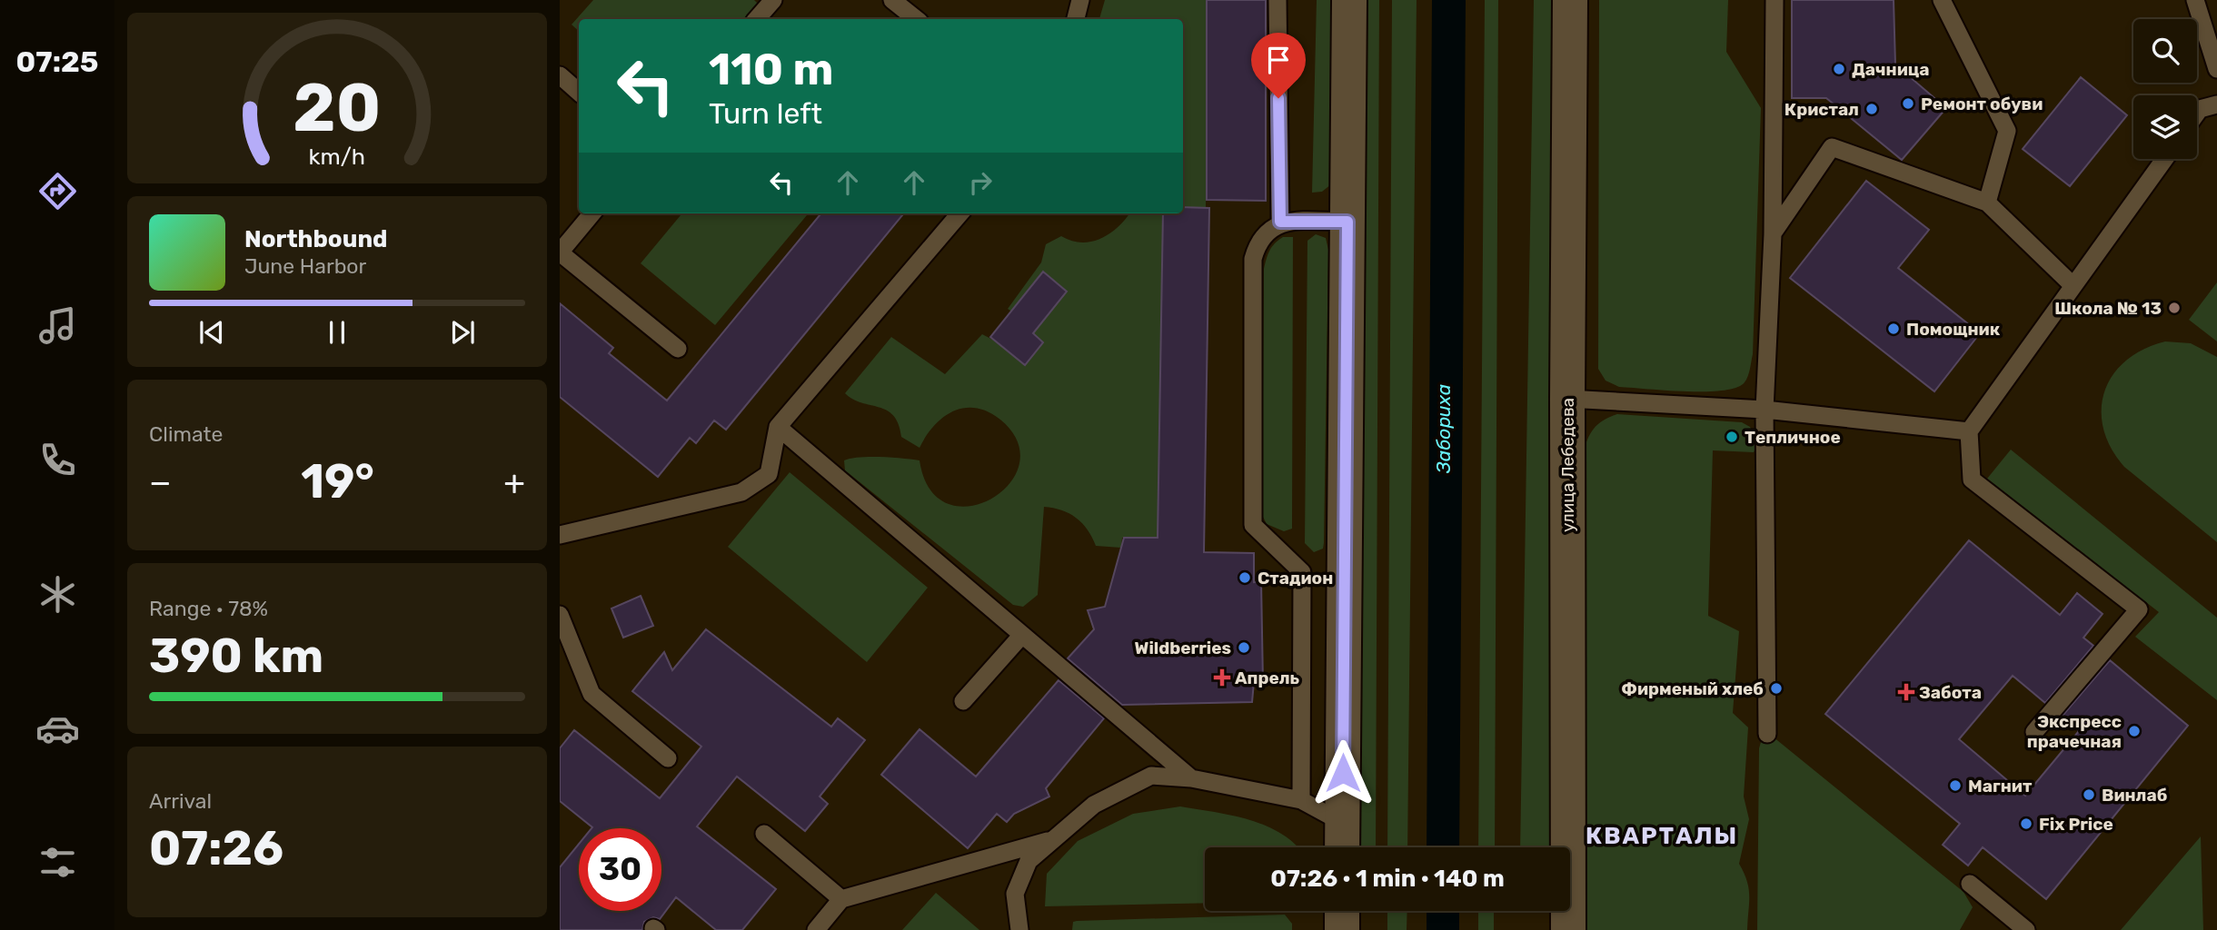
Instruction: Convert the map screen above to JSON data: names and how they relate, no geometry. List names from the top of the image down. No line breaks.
{"streets":{"street":["улица Лебедева"]},"districts":["КВАРТАЛЫ"],"water":["Забориха"],"places":{"other":["Дачница","Ремонт обуви","Кристал","Школа № 13","Помощник","Тепличное","Стадион","Wildberries","Фирменый хлеб","Экспресс прачечная","Магнит","Винлаб","Fix Price"],"health":["Апрель","Забота"]},"page":{"tabs":"07:25","turn":["110 m","Turn left"],"song":["Northbound","June Harbor"],"tile":["Climate",["Range · 78%","390 km"],["Arrival","07:26"]],"heat":["−","19°","+"],"limit":"30","trip":"07:26 · 1 min · 140 m","gauge":["20","km/h"]}}
